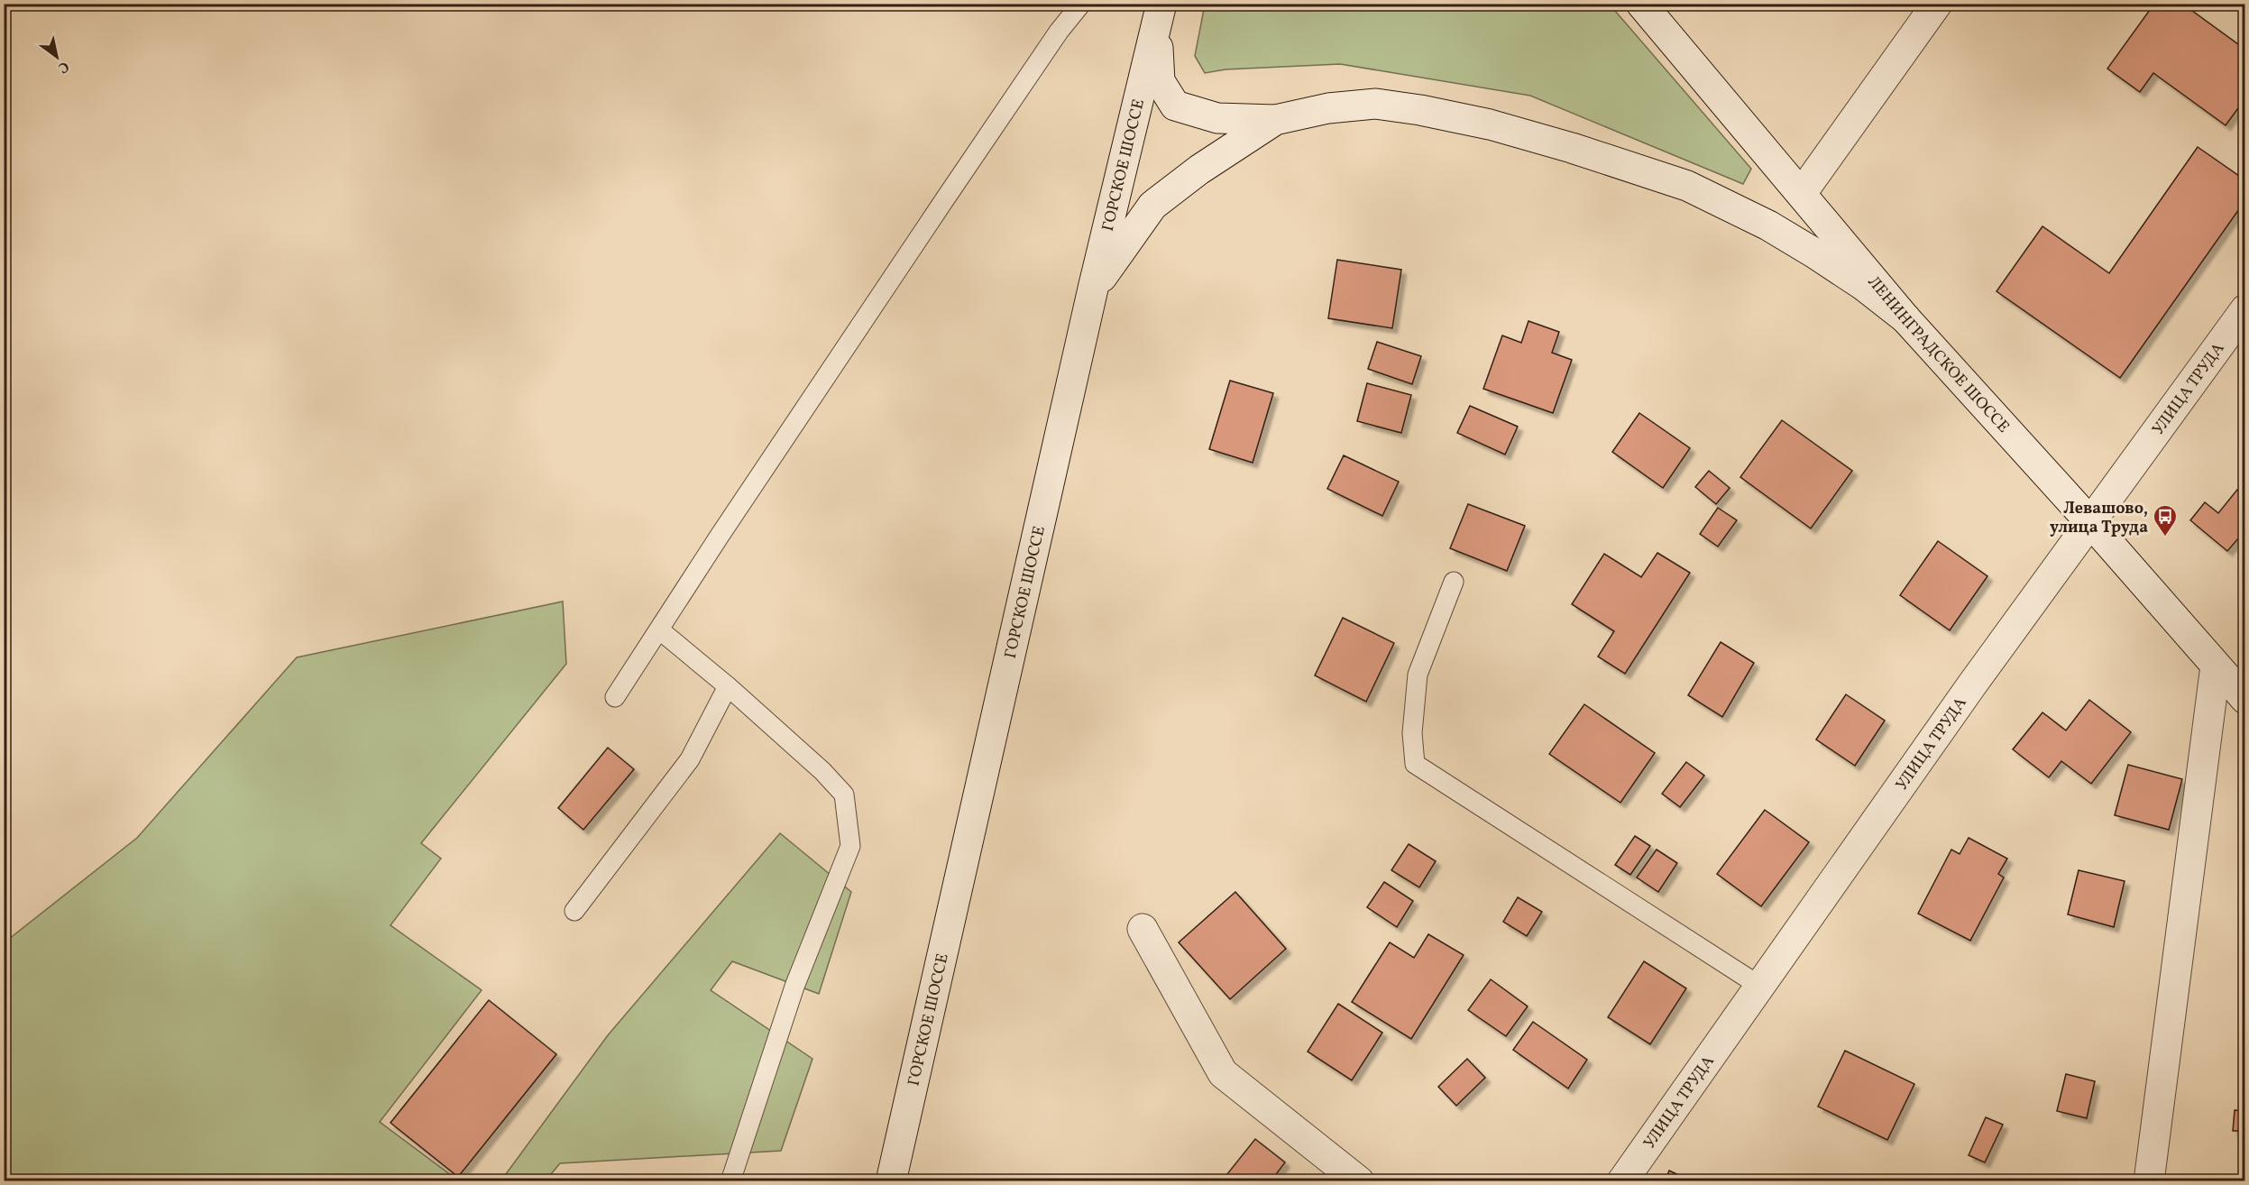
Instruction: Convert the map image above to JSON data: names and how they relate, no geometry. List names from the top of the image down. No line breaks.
{"streets":{"street":["ГОРСКОЕ ШОССЕ","ЛЕНИНГРАДСКОЕ ШОССЕ","УЛИЦА ТРУДА"]},"crossings":[["ЛЕНИНГРАДСКОЕ ШОССЕ","УЛИЦА ТРУДА"]],"places":{"bus stop":["Левашово, улица Труда"]},"north":"bottom right"}
